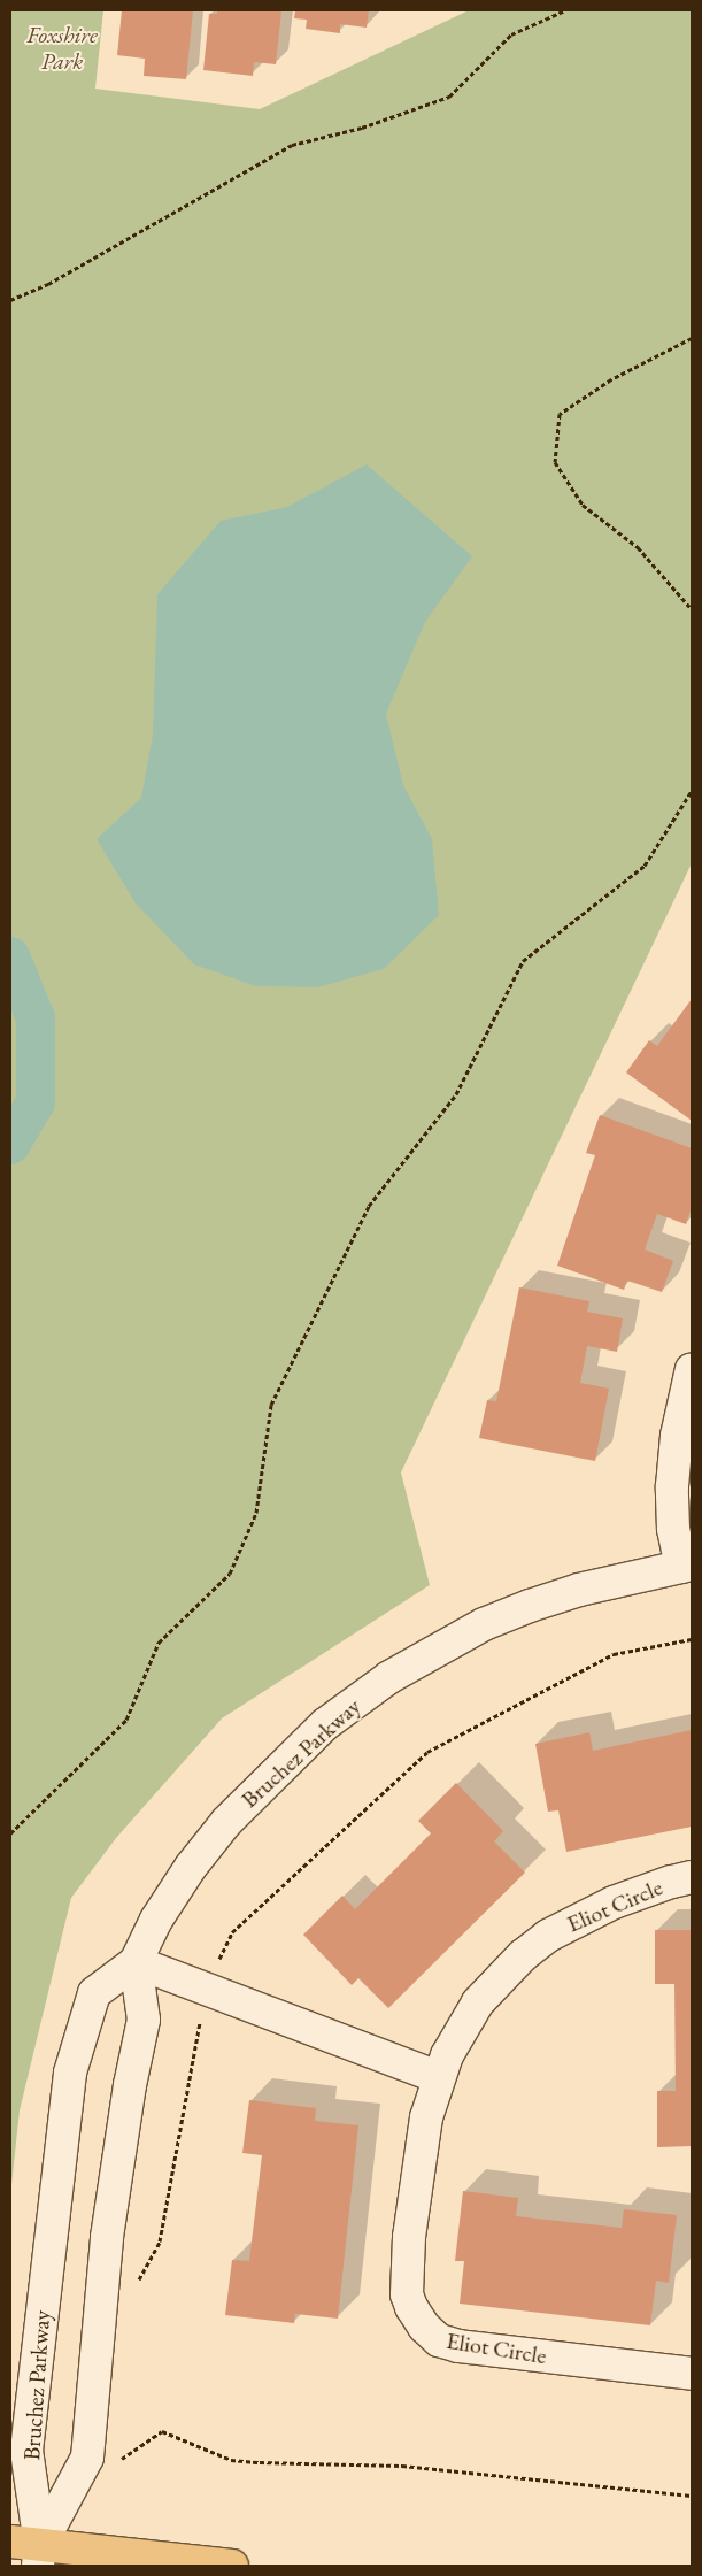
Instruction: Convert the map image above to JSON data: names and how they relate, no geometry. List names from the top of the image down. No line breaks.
{"streets":{"street":["Bruchez Parkway","Eliot Circle"]},"parks":["Foxshire Park"]}
